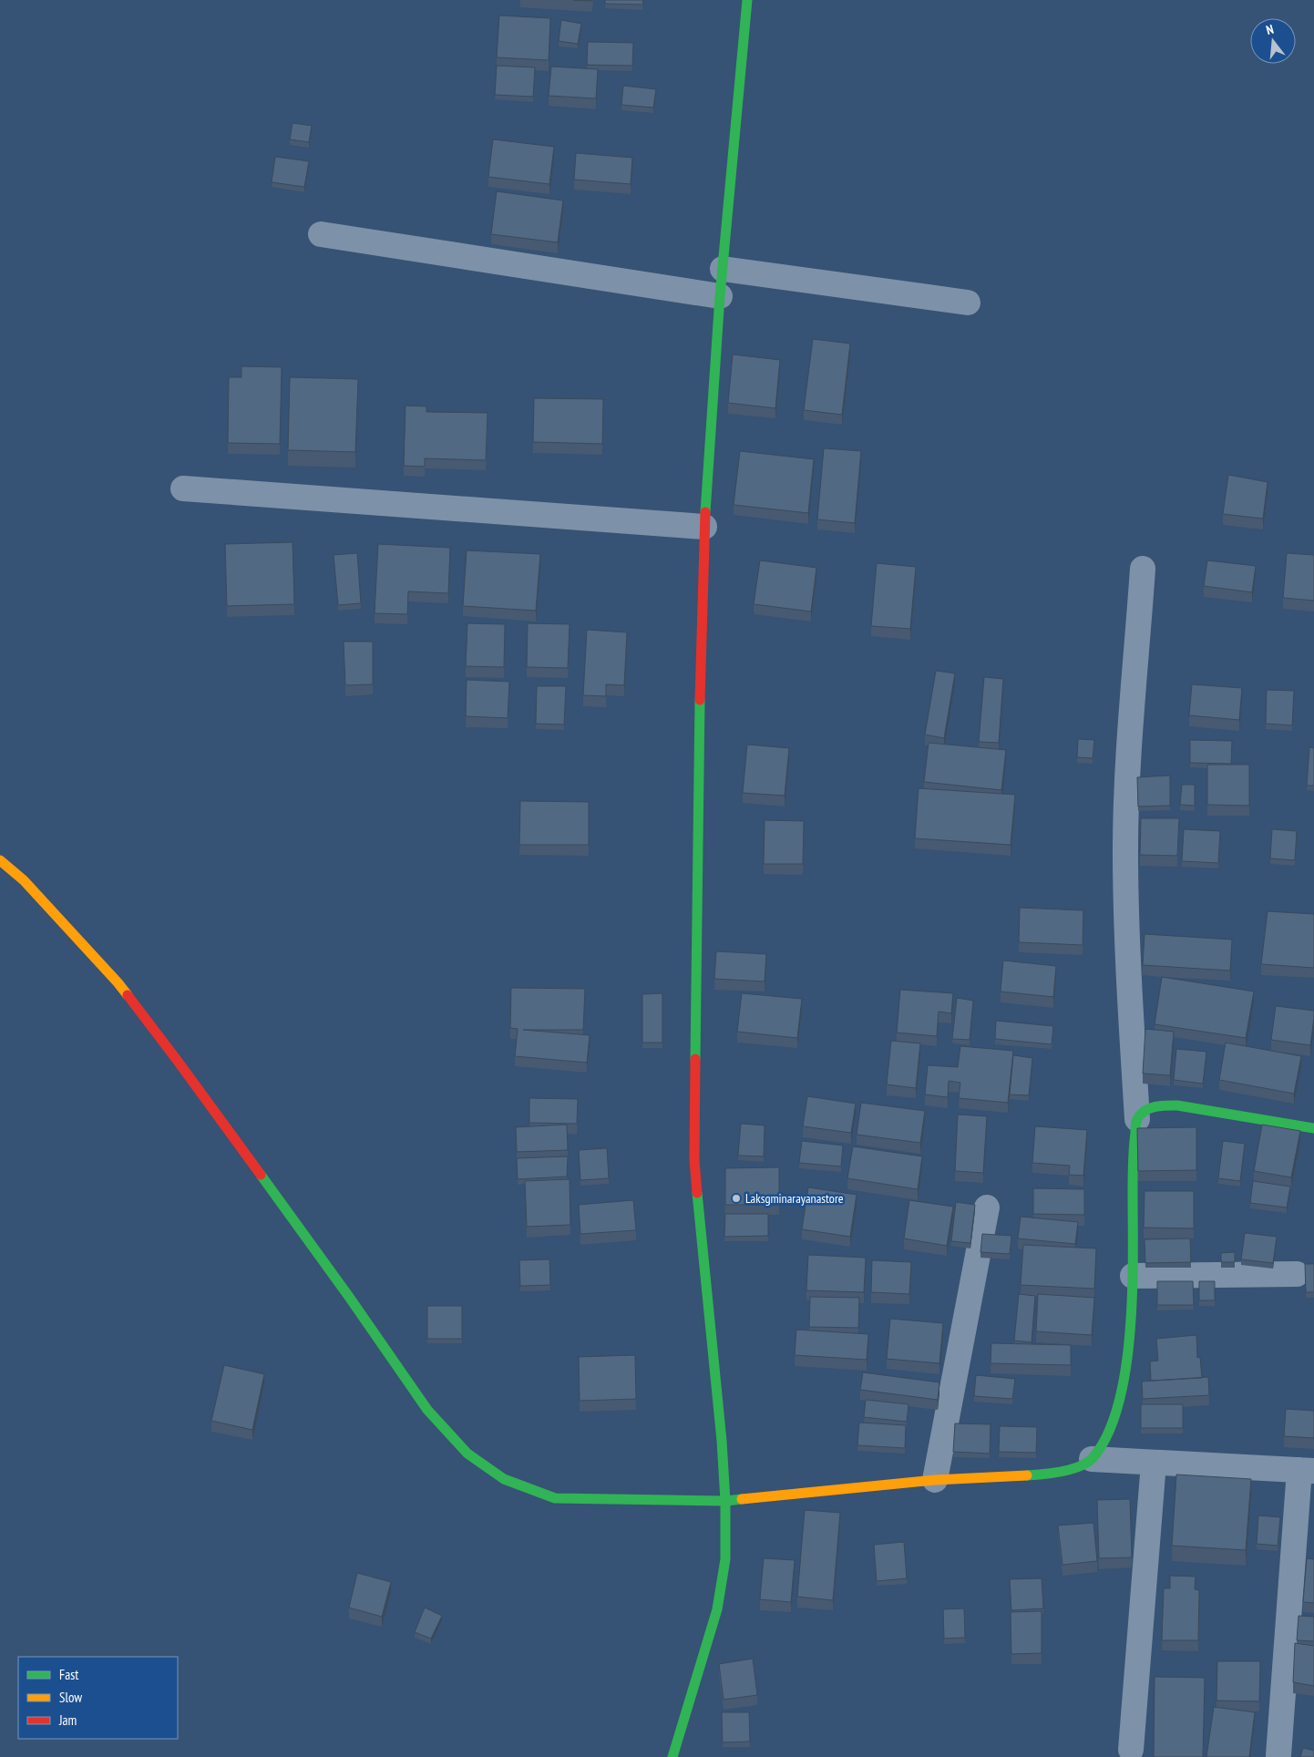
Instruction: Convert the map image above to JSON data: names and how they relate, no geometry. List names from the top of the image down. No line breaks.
{"places":["Laksgminarayanastore"],"legend":["Fast","Slow","Jam"],"north":"top"}
